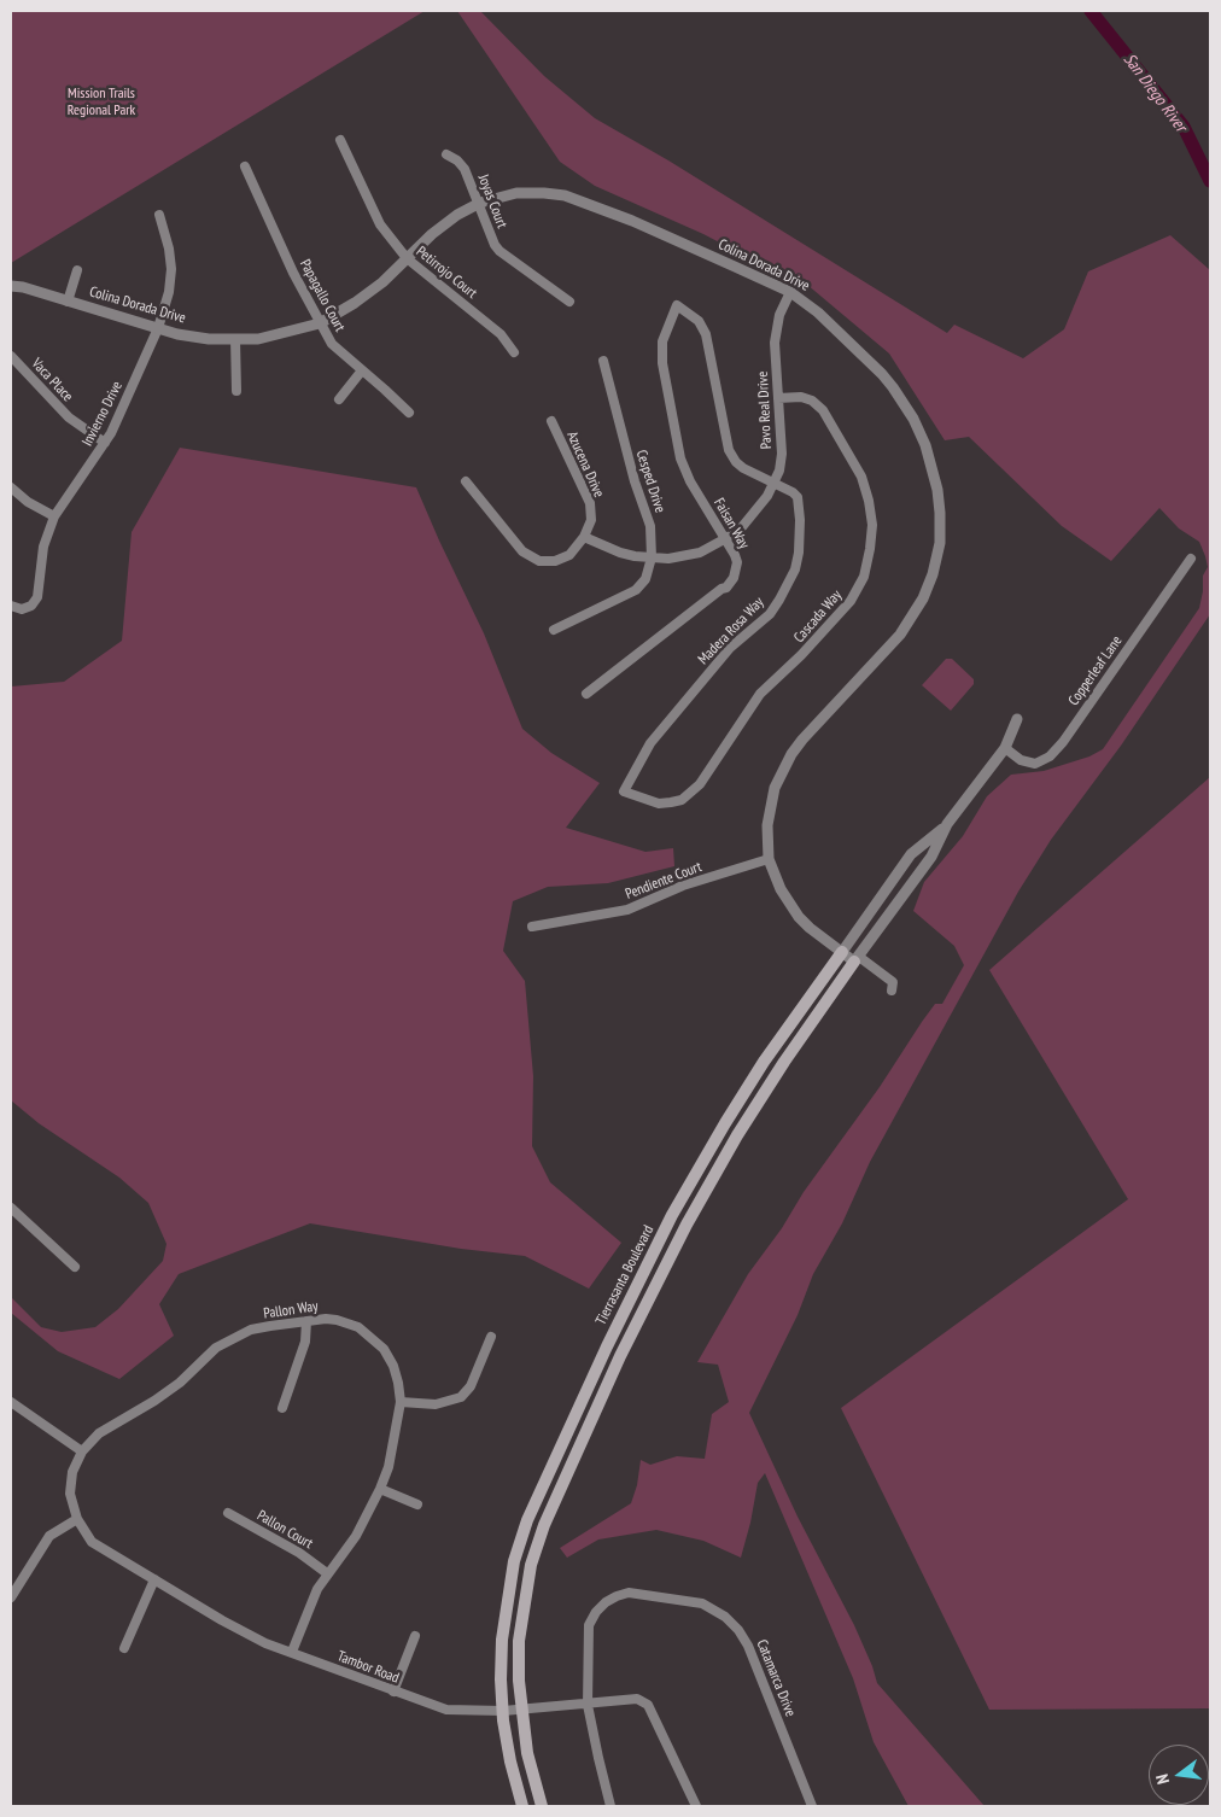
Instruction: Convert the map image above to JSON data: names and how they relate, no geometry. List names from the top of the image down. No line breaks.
{"streets":{"main road":["Tierrasanta Boulevard"],"street":["Joyas Court","Colina Dorada Drive","Petirrojo Court","Papagallo Court","Vaca Place","Pavo Real Drive","Invierno Drive","Azucena Drive","Cesped Drive","Faisan Way","Cascada Way","Madera Rosa Way","Copperleaf Lane","Pendiente Court","Pallon Way","Pallon Court","Tambor Road","Catamarca Drive"]},"crossings":[["Joyas Court","Colina Dorada Drive"],["Colina Dorada Drive","Petirrojo Court"],["Colina Dorada Drive","Papagallo Court"],["Colina Dorada Drive","Pavo Real Drive"],["Colina Dorada Drive","Invierno Drive"],["Colina Dorada Drive","Pendiente Court"],["Colina Dorada Drive","Tierrasanta Boulevard"],["Vaca Place","Invierno Drive"],["Pavo Real Drive","Azucena Drive"],["Pavo Real Drive","Cesped Drive"],["Pavo Real Drive","Faisan Way"],["Pavo Real Drive","Cascada Way"],["Pavo Real Drive","Madera Rosa Way"],["Faisan Way","Madera Rosa Way"],["Cascada Way","Madera Rosa Way"],["Copperleaf Lane","Tierrasanta Boulevard"],["Tierrasanta Boulevard","Tambor Road"],["Pallon Way","Pallon Court"],["Pallon Way","Tambor Road"],["Tambor Road","Catamarca Drive"]],"water":["San Diego River"],"parks":["Mission Trails Regional Park"],"north":"left"}
